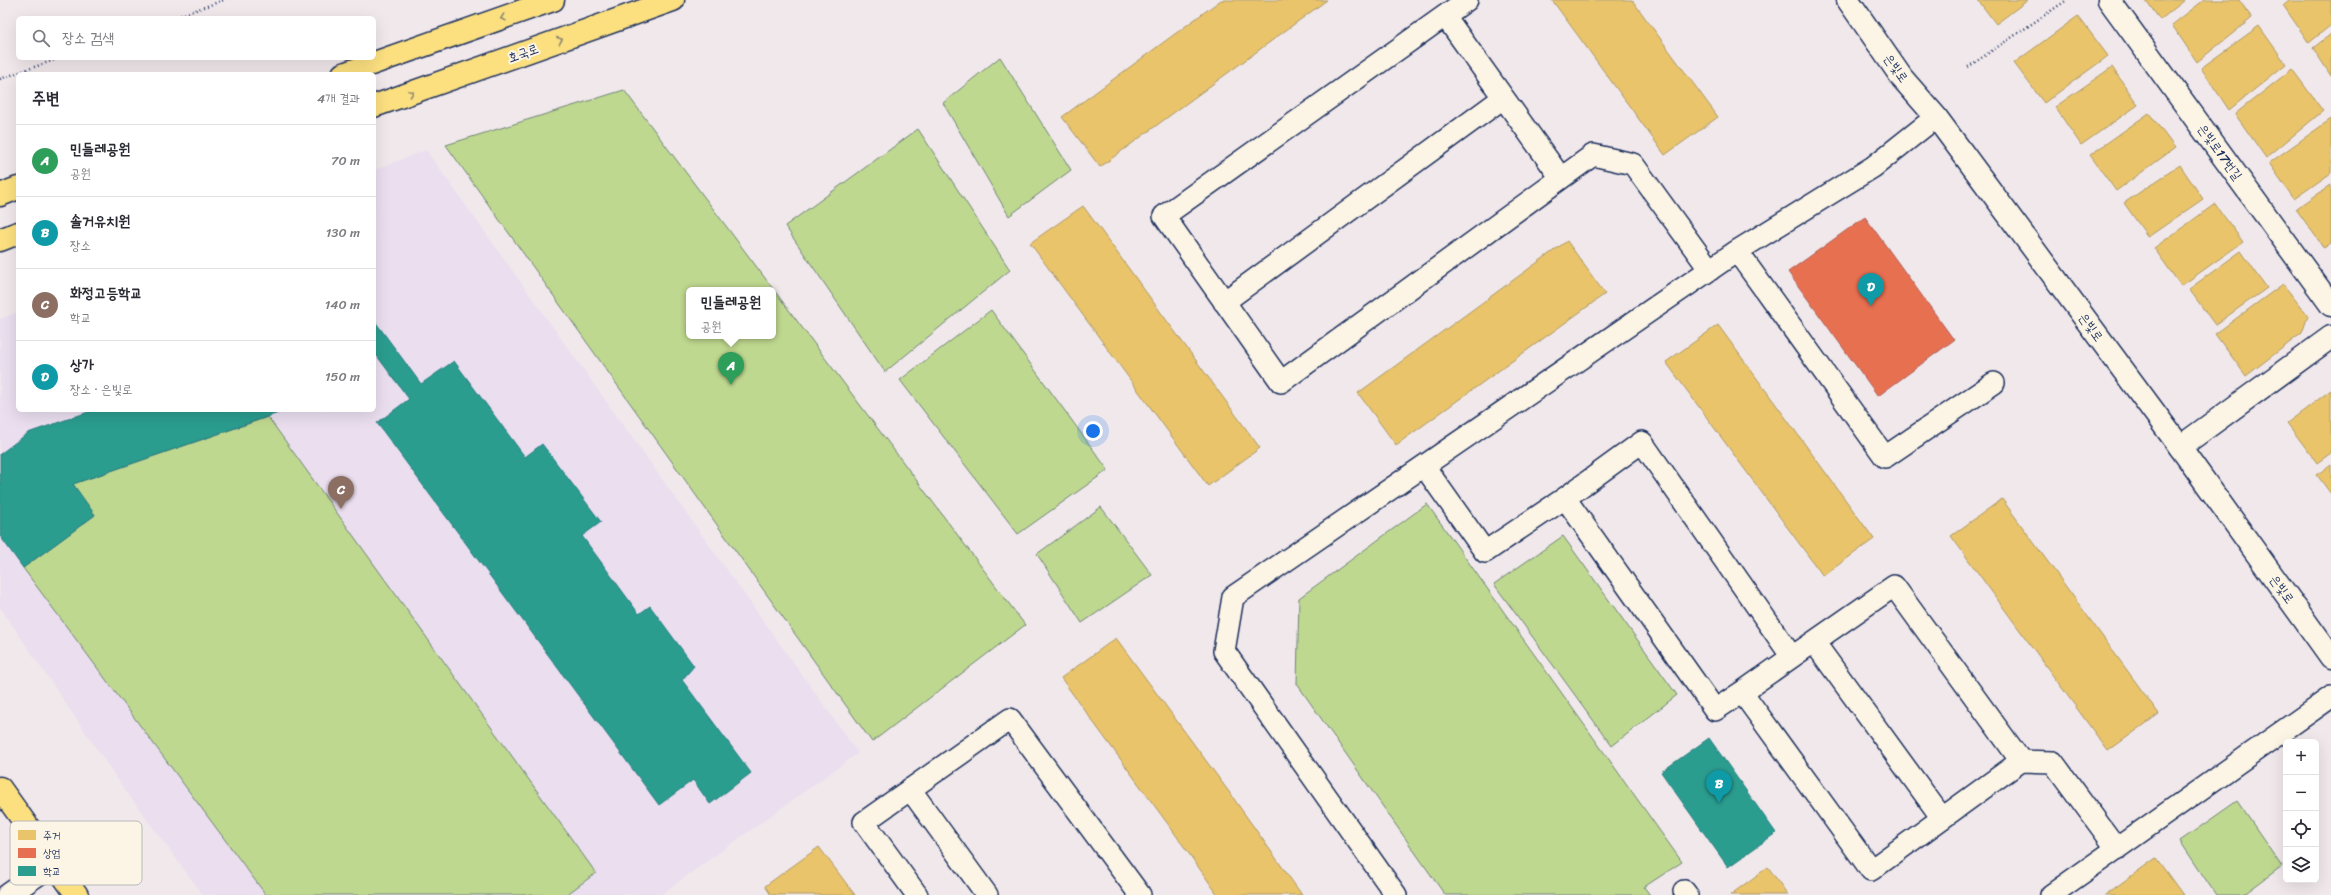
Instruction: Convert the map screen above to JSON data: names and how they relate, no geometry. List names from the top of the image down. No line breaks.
{"streets":{"main road":["호국로","은빛로","은빛로17번길"]},"legend":["주거","상업","학교"],"page":{"search":"장소 검색","heading":["주변","4개 결과"],"list":[{"mark":"A","name":"민들레공원","note":"공원","value":"70 m"},{"mark":"B","name":"솔거유치원","note":"장소","value":"130 m"},{"mark":"C","name":"화정고등학교","note":"학교","value":"140 m"},{"mark":"D","name":"상가","note":"장소 · 은빛로","value":"150 m"}],"pins":["D","A","C","B"],"popup":["민들레공원","공원"],"map_buttons":["+","−"]}}
